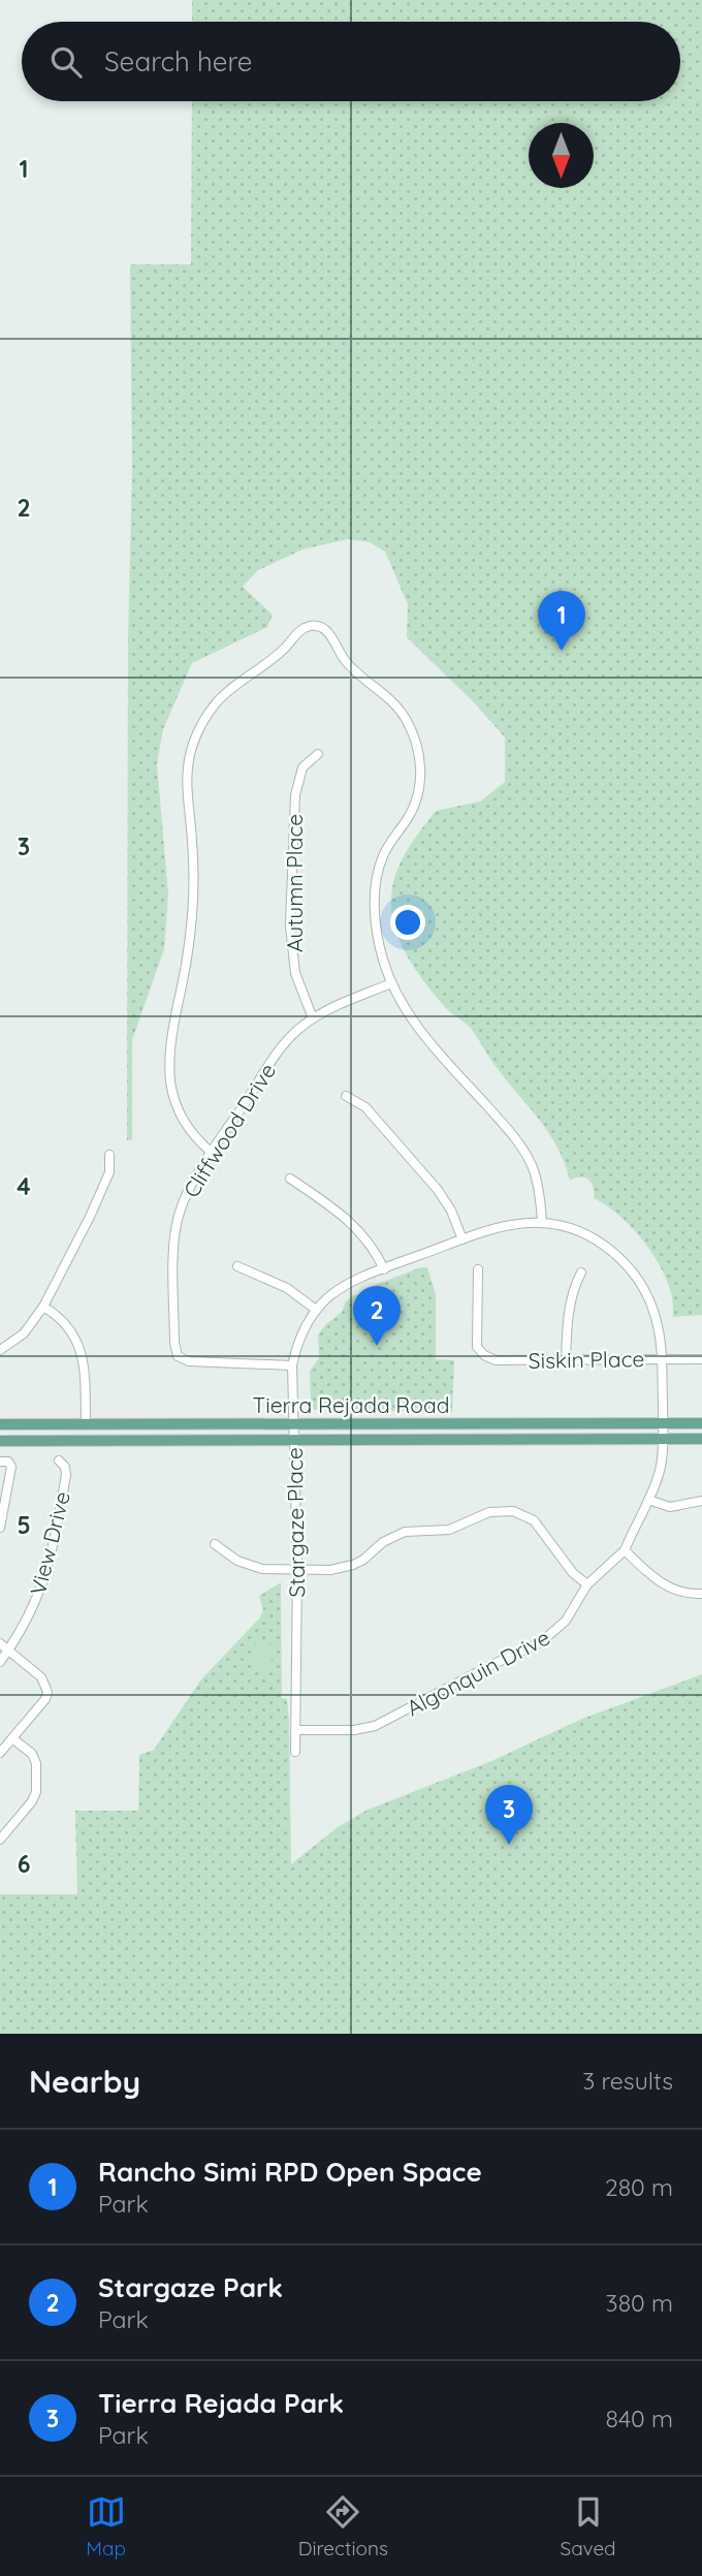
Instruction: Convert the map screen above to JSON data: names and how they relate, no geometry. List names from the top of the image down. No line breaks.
{"streets":{"main road":["Tierra Rejada Road"],"street":["Autumn Place","Cliffwood Drive","Siskin Place","Stargaze Place","View Drive","Algonquin Drive"]},"crossings":[["Autumn Place","Cliffwood Drive"],["Cliffwood Drive","Stargaze Place"],["Siskin Place","Stargaze Place"],["Tierra Rejada Road","Stargaze Place"],["Stargaze Place","Algonquin Drive"]],"north":"bottom","page":{"search":"Search here","pins":["1","2","3"],"heading":["Nearby","3 results"],"list":[{"mark":"1","name":"Rancho Simi RPD Open Space","note":"Park","value":"280 m"},{"mark":"2","name":"Stargaze Park","note":"Park","value":"380 m"},{"mark":"3","name":"Tierra Rejada Park","note":"Park","value":"840 m"}],"nav":["Map","Directions","Saved"]},"grid":{"rows":["1","2","3","4","5","6"]}}
